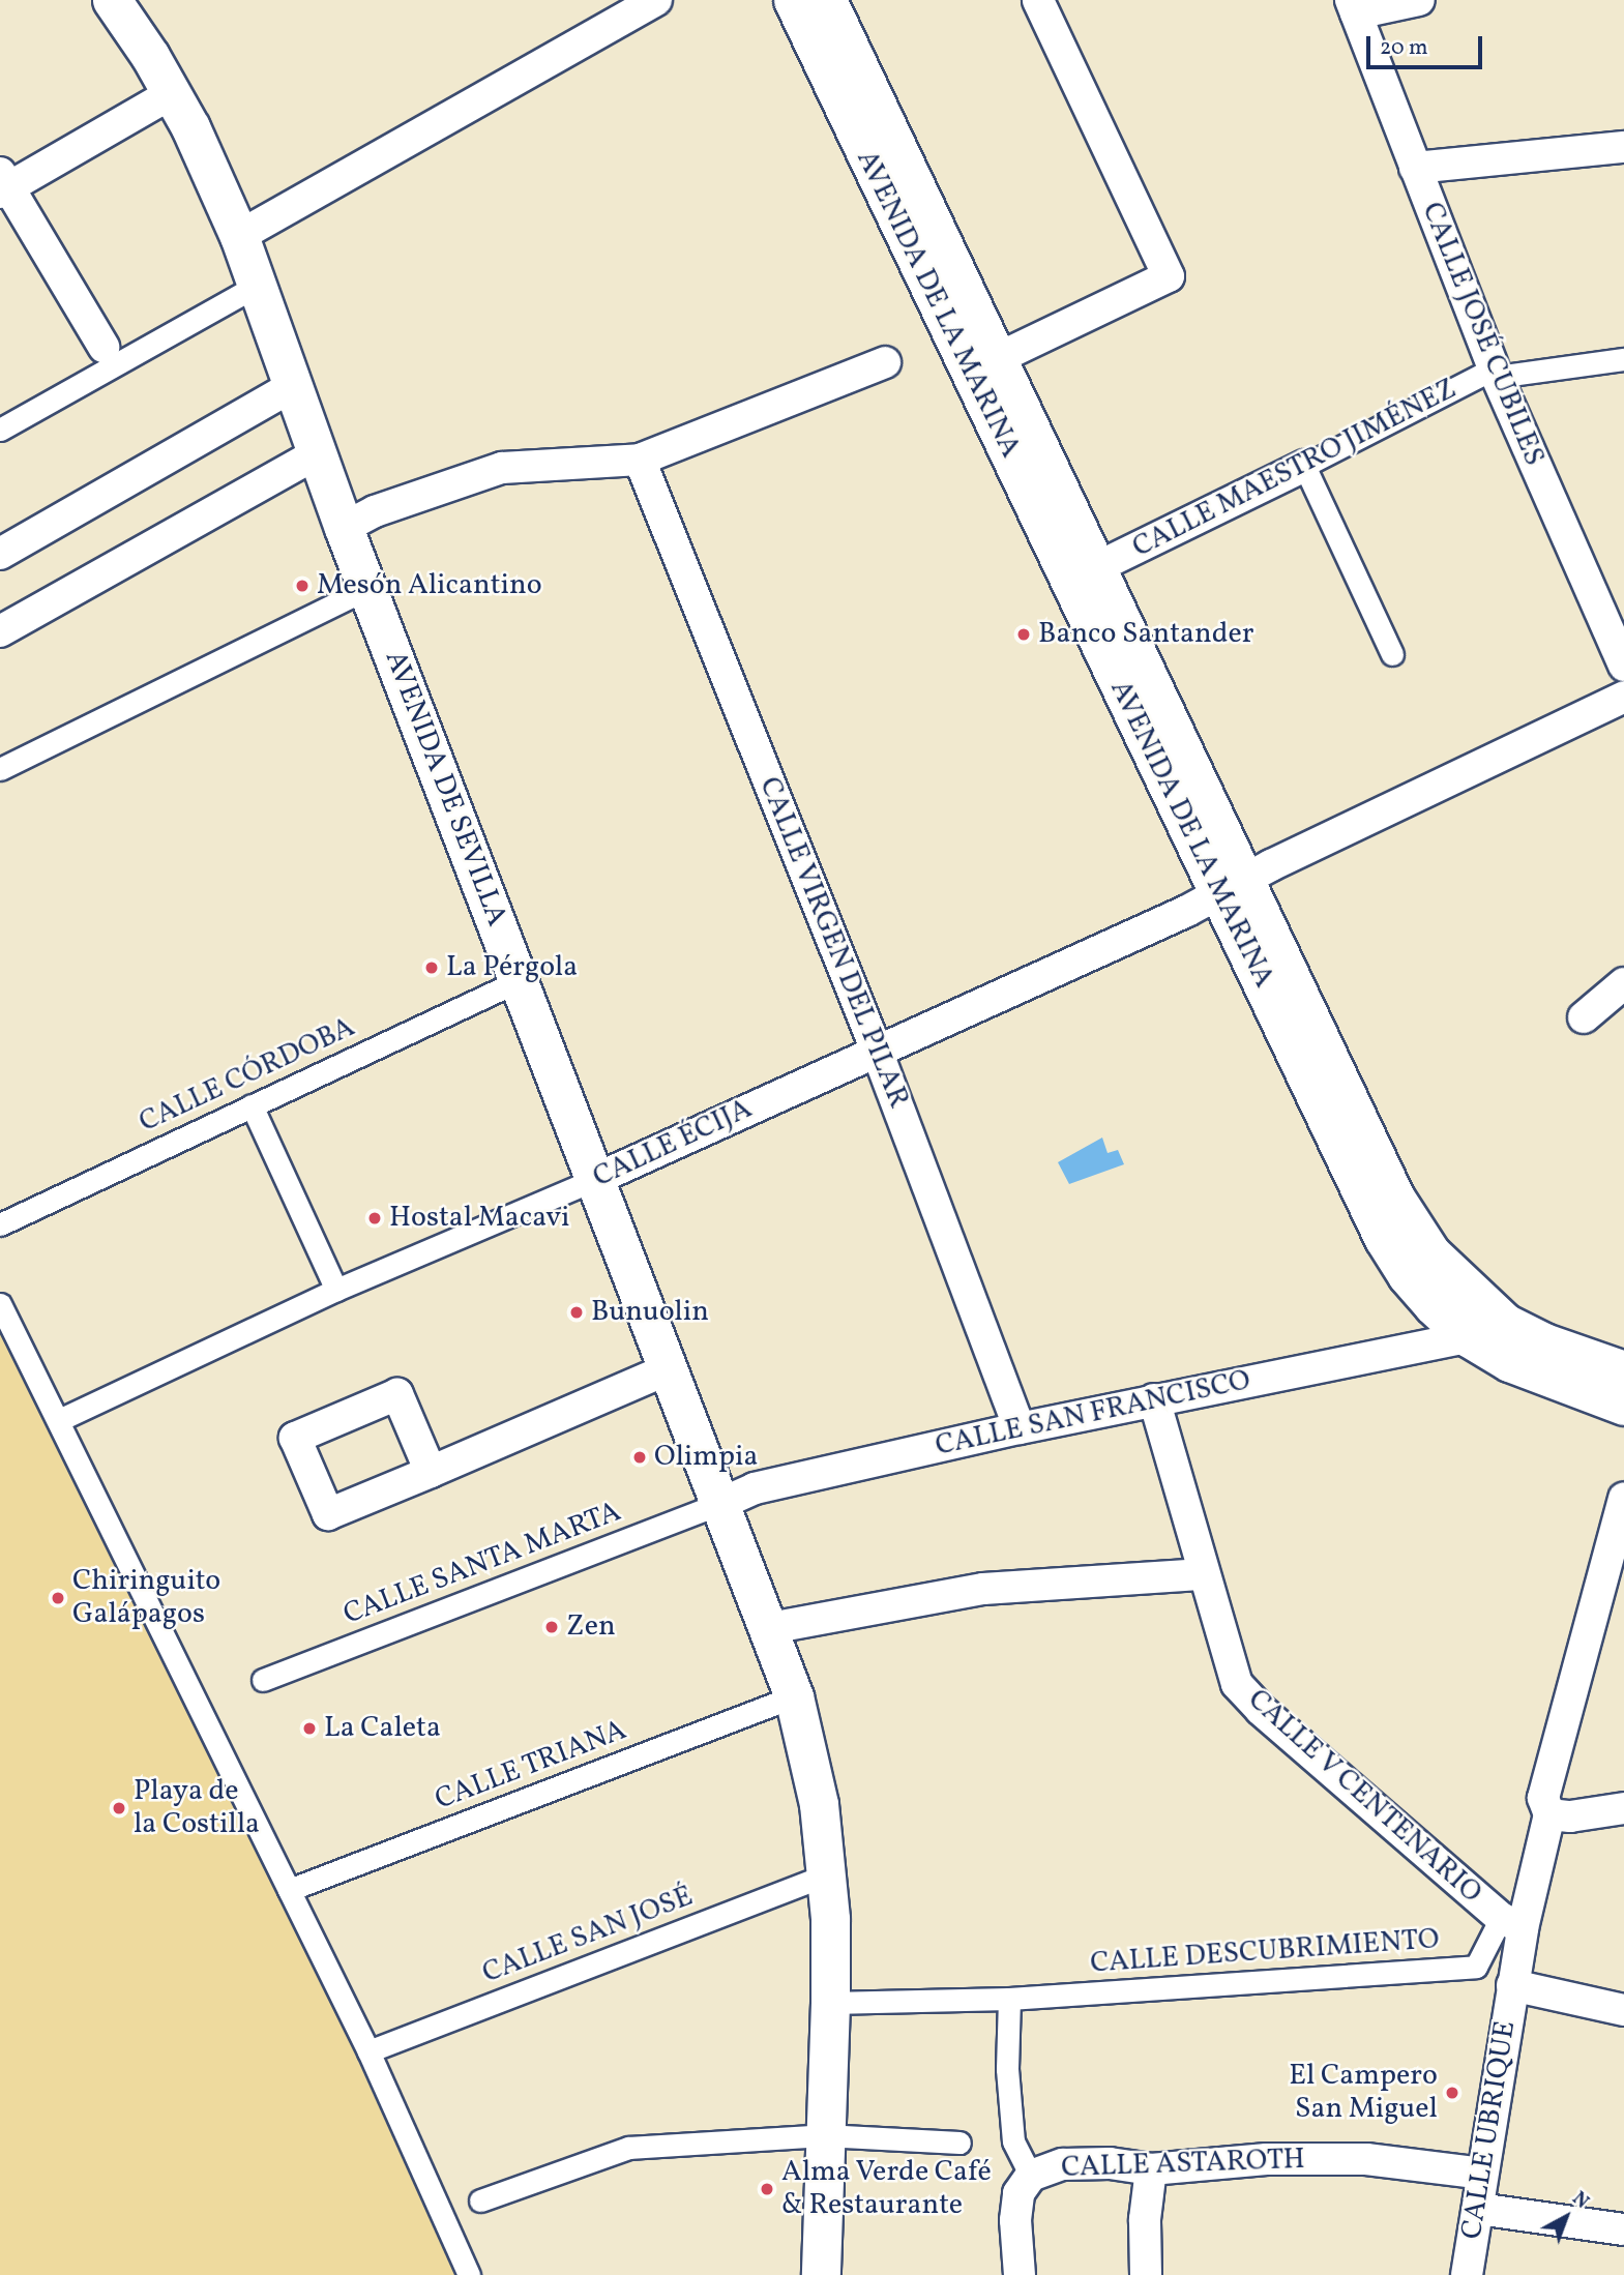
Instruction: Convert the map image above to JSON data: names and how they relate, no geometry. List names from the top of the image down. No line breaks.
{"streets":{"street":["AVENIDA DE LA MARINA","CALLE JOSÉ CUBILES","CALLE MAESTRO JIMÉNEZ","AVENIDA DE SEVILLA","CALLE VIRGEN DEL PILAR","CALLE CÓRDOBA","CALLE ÉCIJA","CALLE SAN FRANCISCO","CALLE SANTA MARTA","CALLE TRIANA","CALLE V CENTENARIO","CALLE SAN JOSÉ","CALLE DESCUBRIMIENTO","CALLE UBRIQUE","CALLE ASTAROTH"]},"crossings":[["AVENIDA DE LA MARINA","CALLE MAESTRO JIMÉNEZ"],["AVENIDA DE LA MARINA","CALLE ÉCIJA"],["AVENIDA DE LA MARINA","CALLE SAN FRANCISCO"],["CALLE JOSÉ CUBILES","CALLE MAESTRO JIMÉNEZ"],["AVENIDA DE SEVILLA","CALLE CÓRDOBA"],["AVENIDA DE SEVILLA","CALLE ÉCIJA"],["AVENIDA DE SEVILLA","CALLE SAN FRANCISCO"],["AVENIDA DE SEVILLA","CALLE SANTA MARTA"],["AVENIDA DE SEVILLA","CALLE TRIANA"],["AVENIDA DE SEVILLA","CALLE SAN JOSÉ"],["CALLE VIRGEN DEL PILAR","CALLE ÉCIJA"],["CALLE VIRGEN DEL PILAR","CALLE SAN FRANCISCO"],["CALLE SAN FRANCISCO","CALLE SANTA MARTA"],["CALLE SAN FRANCISCO","CALLE V CENTENARIO"],["CALLE V CENTENARIO","CALLE DESCUBRIMIENTO"],["CALLE V CENTENARIO","CALLE UBRIQUE"],["CALLE DESCUBRIMIENTO","CALLE UBRIQUE"],["CALLE UBRIQUE","CALLE ASTAROTH"]],"places":["Mesón Alicantino","Banco Santander","La Pérgola","Hostal Macavi","Bunuolin","Olimpia","Chiringuito Galápagos","Zen","La Caleta","Playa de la Costilla","El Campero San Miguel","Alma Verde Café & Restaurante"],"scale_bar":"20 m","north":"top right"}
